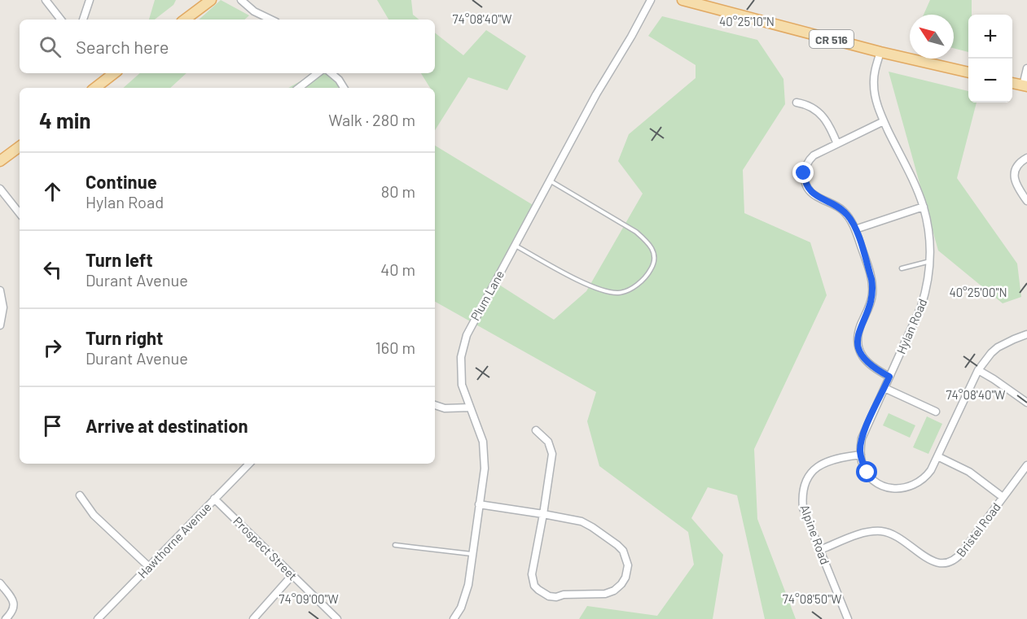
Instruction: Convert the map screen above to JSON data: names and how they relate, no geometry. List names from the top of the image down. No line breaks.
{"streets":{"main road":["CR 516"],"street":["Plum Lane","Hylan Road","Bristel Road","Alpine Road","Hawthorne Avenue","Prospect Street"]},"crossings":[["CR 516","Hylan Road"],["Hylan Road","Alpine Road"],["Bristel Road","Alpine Road"],["Hawthorne Avenue","Prospect Street"]],"north":"top left","page":{"map_buttons":["+","−"],"search":"Search here","heading":["4 min","Walk · 280 m"],"list":[["Continue","Hylan Road","80 m"],["Turn left","Durant Avenue","40 m"],["Turn right","Durant Avenue","160 m"],"Arrive at destination"]},"coordinates":["74°08'40\"W","40°25'10\"N","40°25'00\"N","74°09'00\"W","74°08'50\"W"]}
